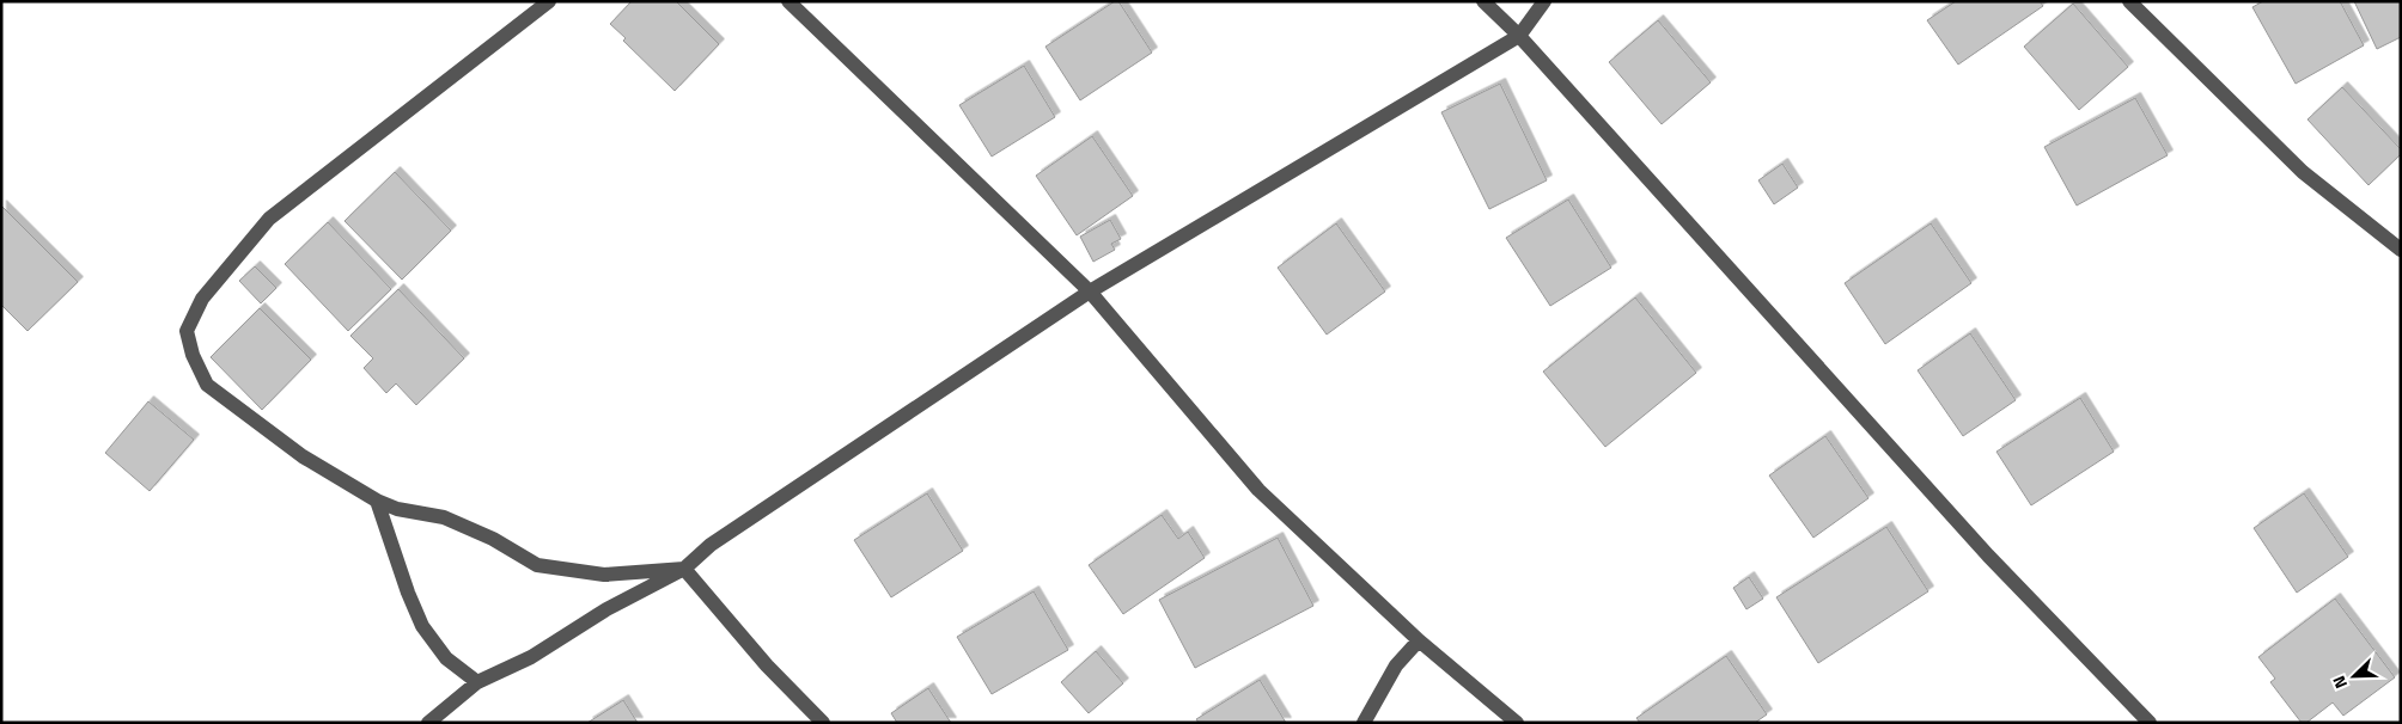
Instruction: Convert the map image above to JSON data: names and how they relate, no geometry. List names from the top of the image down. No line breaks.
{"north":"bottom left"}
